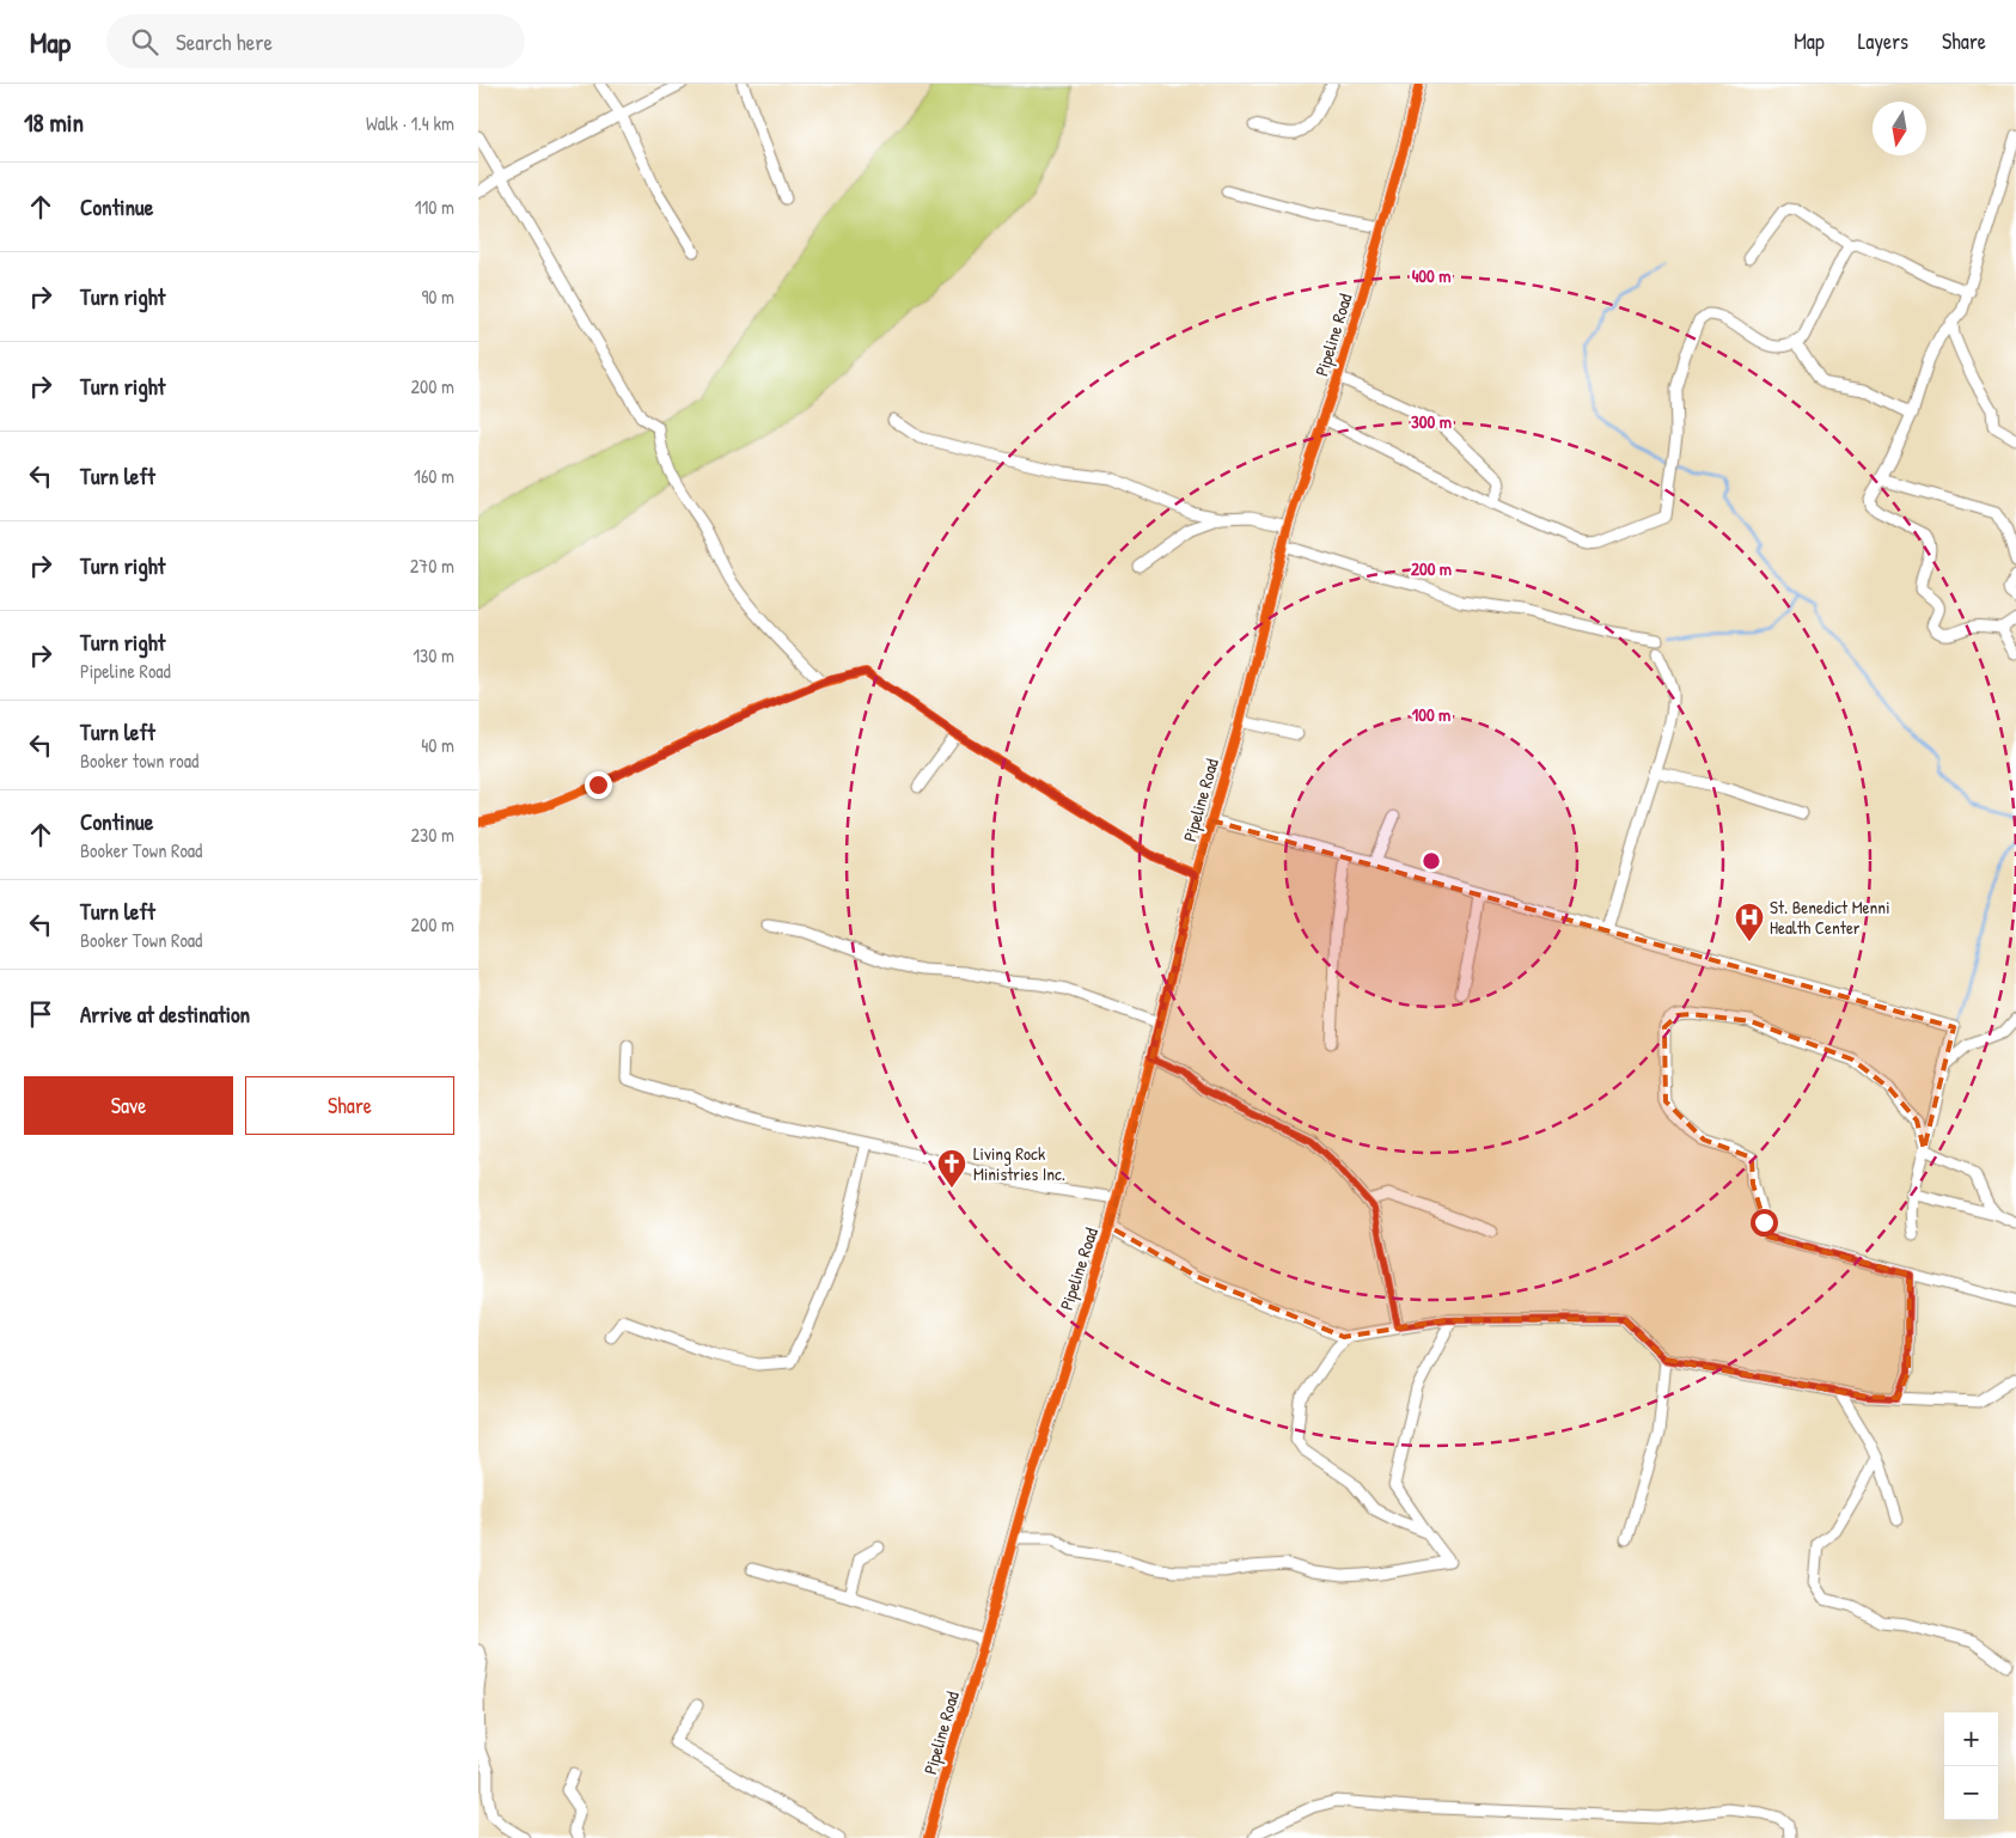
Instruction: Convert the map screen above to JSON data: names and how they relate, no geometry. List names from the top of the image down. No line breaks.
{"streets":{"street":["Pipeline Road"]},"places":{"hospital":["St. Benedict Menni Health Center"],"church":["Living Rock Ministries Inc."]},"north":"bottom","page":{"header":"Map","search":"Search here","nav":["Map","Layers","Share"],"heading":["18 min","Walk · 1.4 km"],"list":[["Continue","110 m"],["Turn right","90 m"],["Turn right","200 m"],["Turn left","160 m"],["Turn right","270 m"],["Turn right","Pipeline Road","130 m"],["Turn left","Booker town road","40 m"],["Continue","Booker Town Road","230 m"],["Turn left","Booker Town Road","200 m"],"Arrive at destination"],"buttons":["Save","Share"],"map_buttons":["+","−"]},"rings":["400 m","300 m","200 m","100 m"]}
